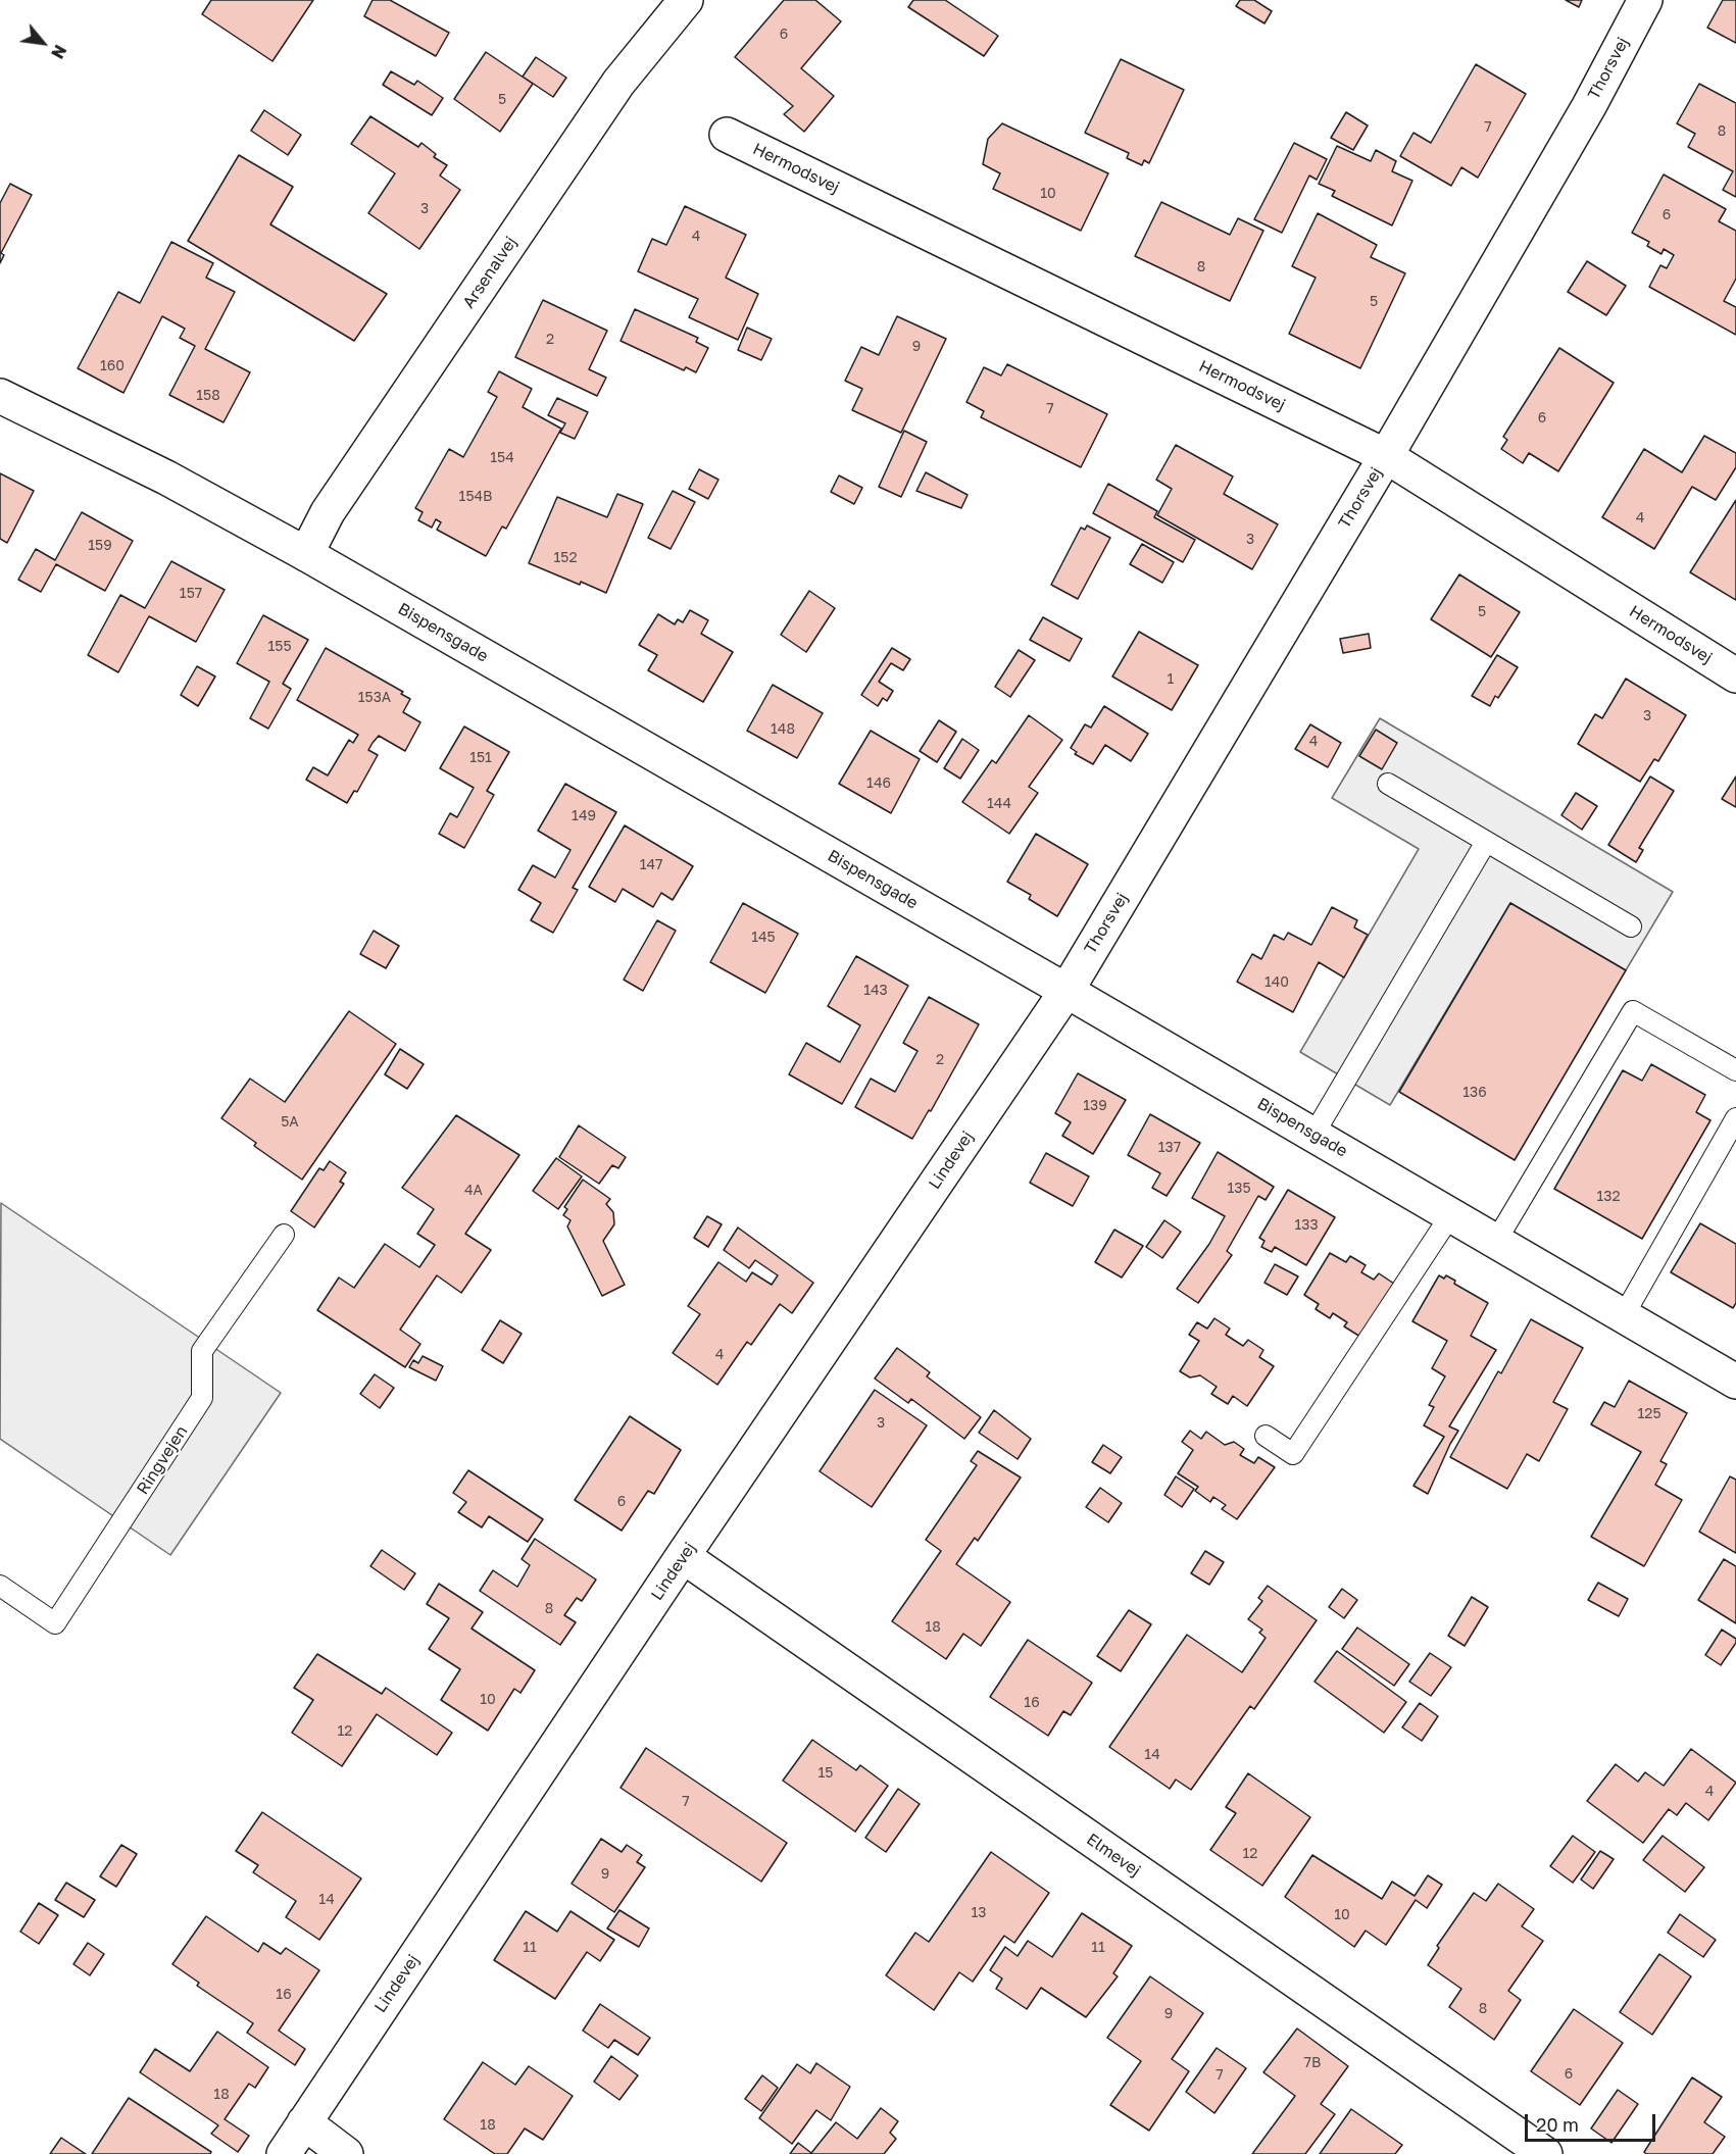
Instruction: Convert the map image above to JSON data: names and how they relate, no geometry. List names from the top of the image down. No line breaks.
{"streets":{"street":["Thorsvej","Hermodsvej","Arsenalvej","Bispensgade","Lindevej","Elmevej"],"lane":["Ringvejen"]},"crossings":[["Thorsvej","Hermodsvej"],["Thorsvej","Bispensgade"],["Thorsvej","Lindevej"],["Arsenalvej","Bispensgade"],["Bispensgade","Lindevej"],["Lindevej","Elmevej"]],"house_numbers":["6","5","7","8","10","3","6","4","8","5","2","9","160","158","7","6","154","154B","4","3","159","152","157","5","155","1","153A","3","148","4","151","146","144","149","147","145","140","143","2","136","139","5A","137","135","4A","132","133","4","125","3","6","8","18","10","16","12","14","15","4","7","12","9","14","13","10","11","11","16","8","9","7B","6","7","18","18"],"scale_bar":"20 m","north":"bottom right"}
